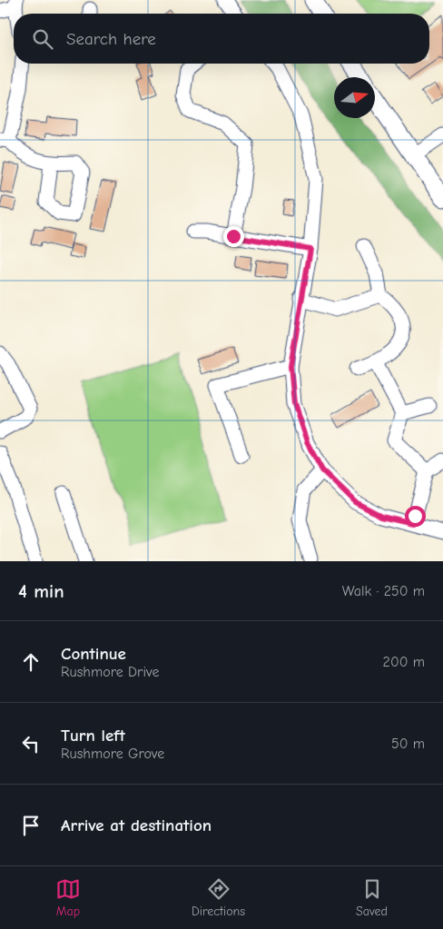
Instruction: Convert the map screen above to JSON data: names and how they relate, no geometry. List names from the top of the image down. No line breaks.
{"north":"right","page":{"search":"Search here","heading":["4 min","Walk · 250 m"],"list":[["Continue","Rushmore Drive","200 m"],["Turn left","Rushmore Grove","50 m"],"Arrive at destination"],"nav":["Map","Directions","Saved"]}}
